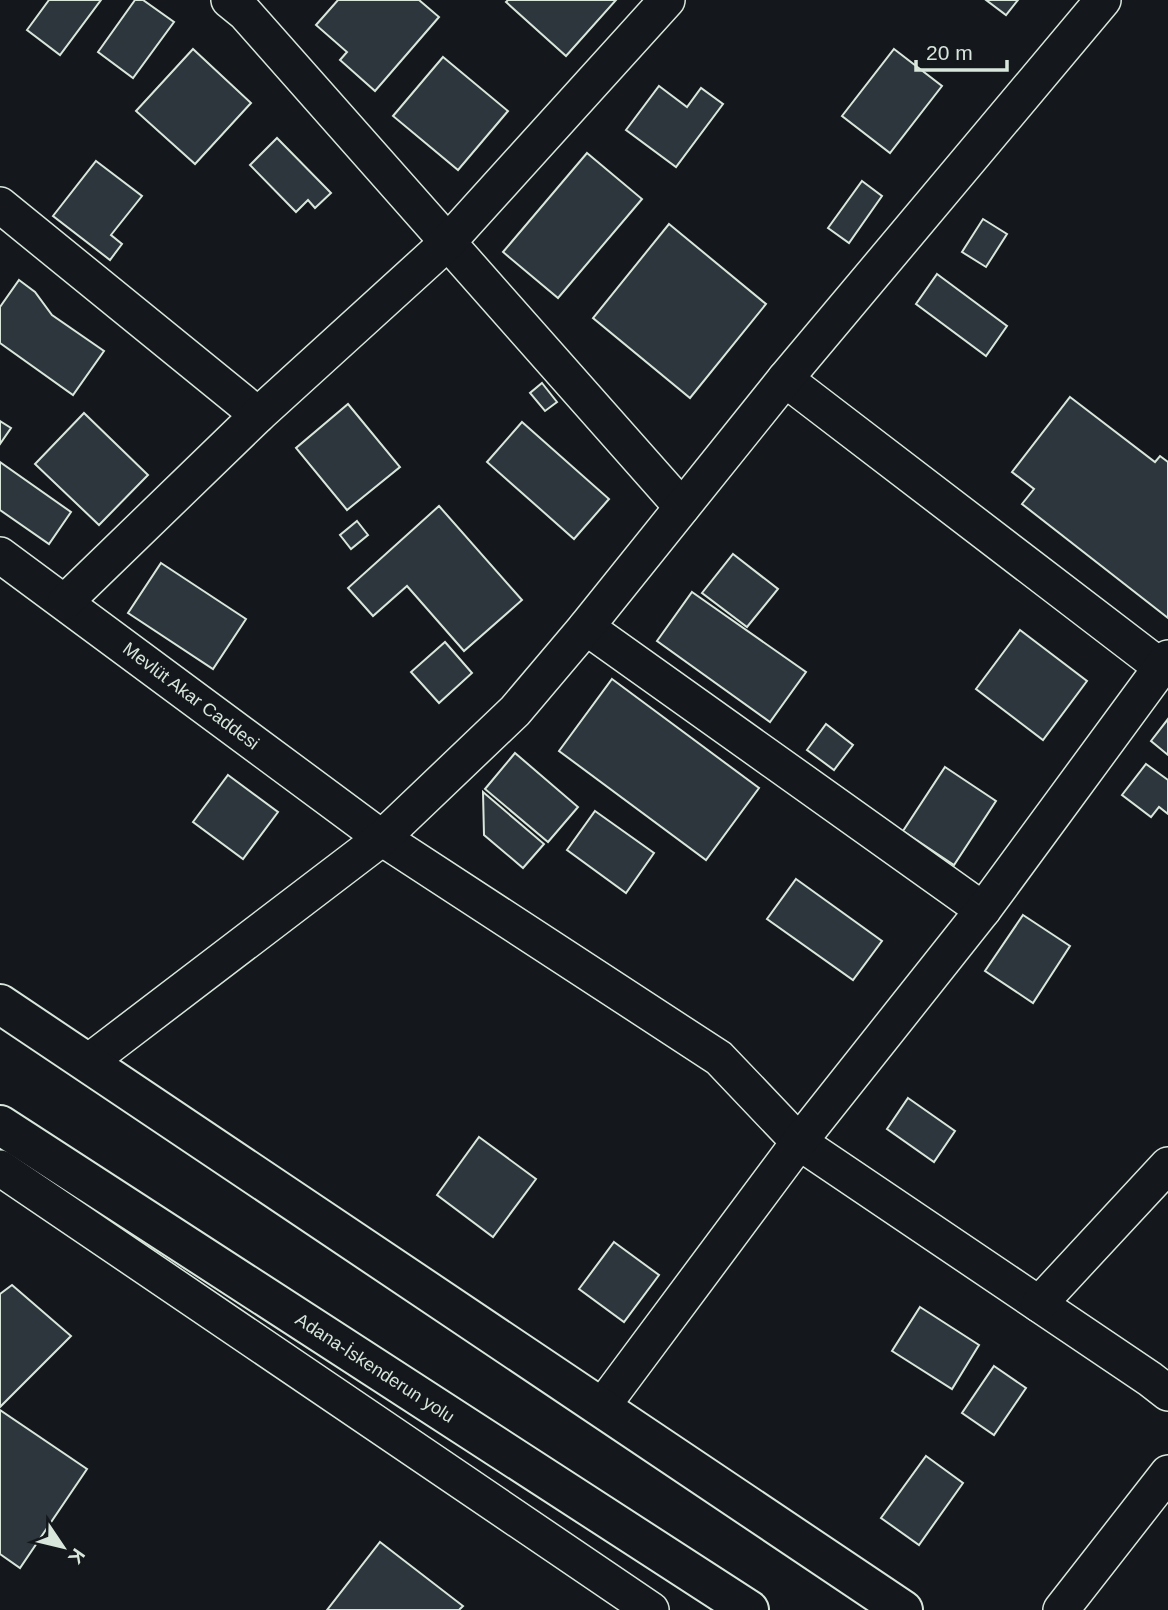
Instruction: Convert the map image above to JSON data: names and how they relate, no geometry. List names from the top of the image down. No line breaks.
{"streets":{"highway":["Adana-İskenderun yolu"],"street":["Mevlüt Akar Caddesi"]},"scale_bar":"20 m","north":"bottom right"}
